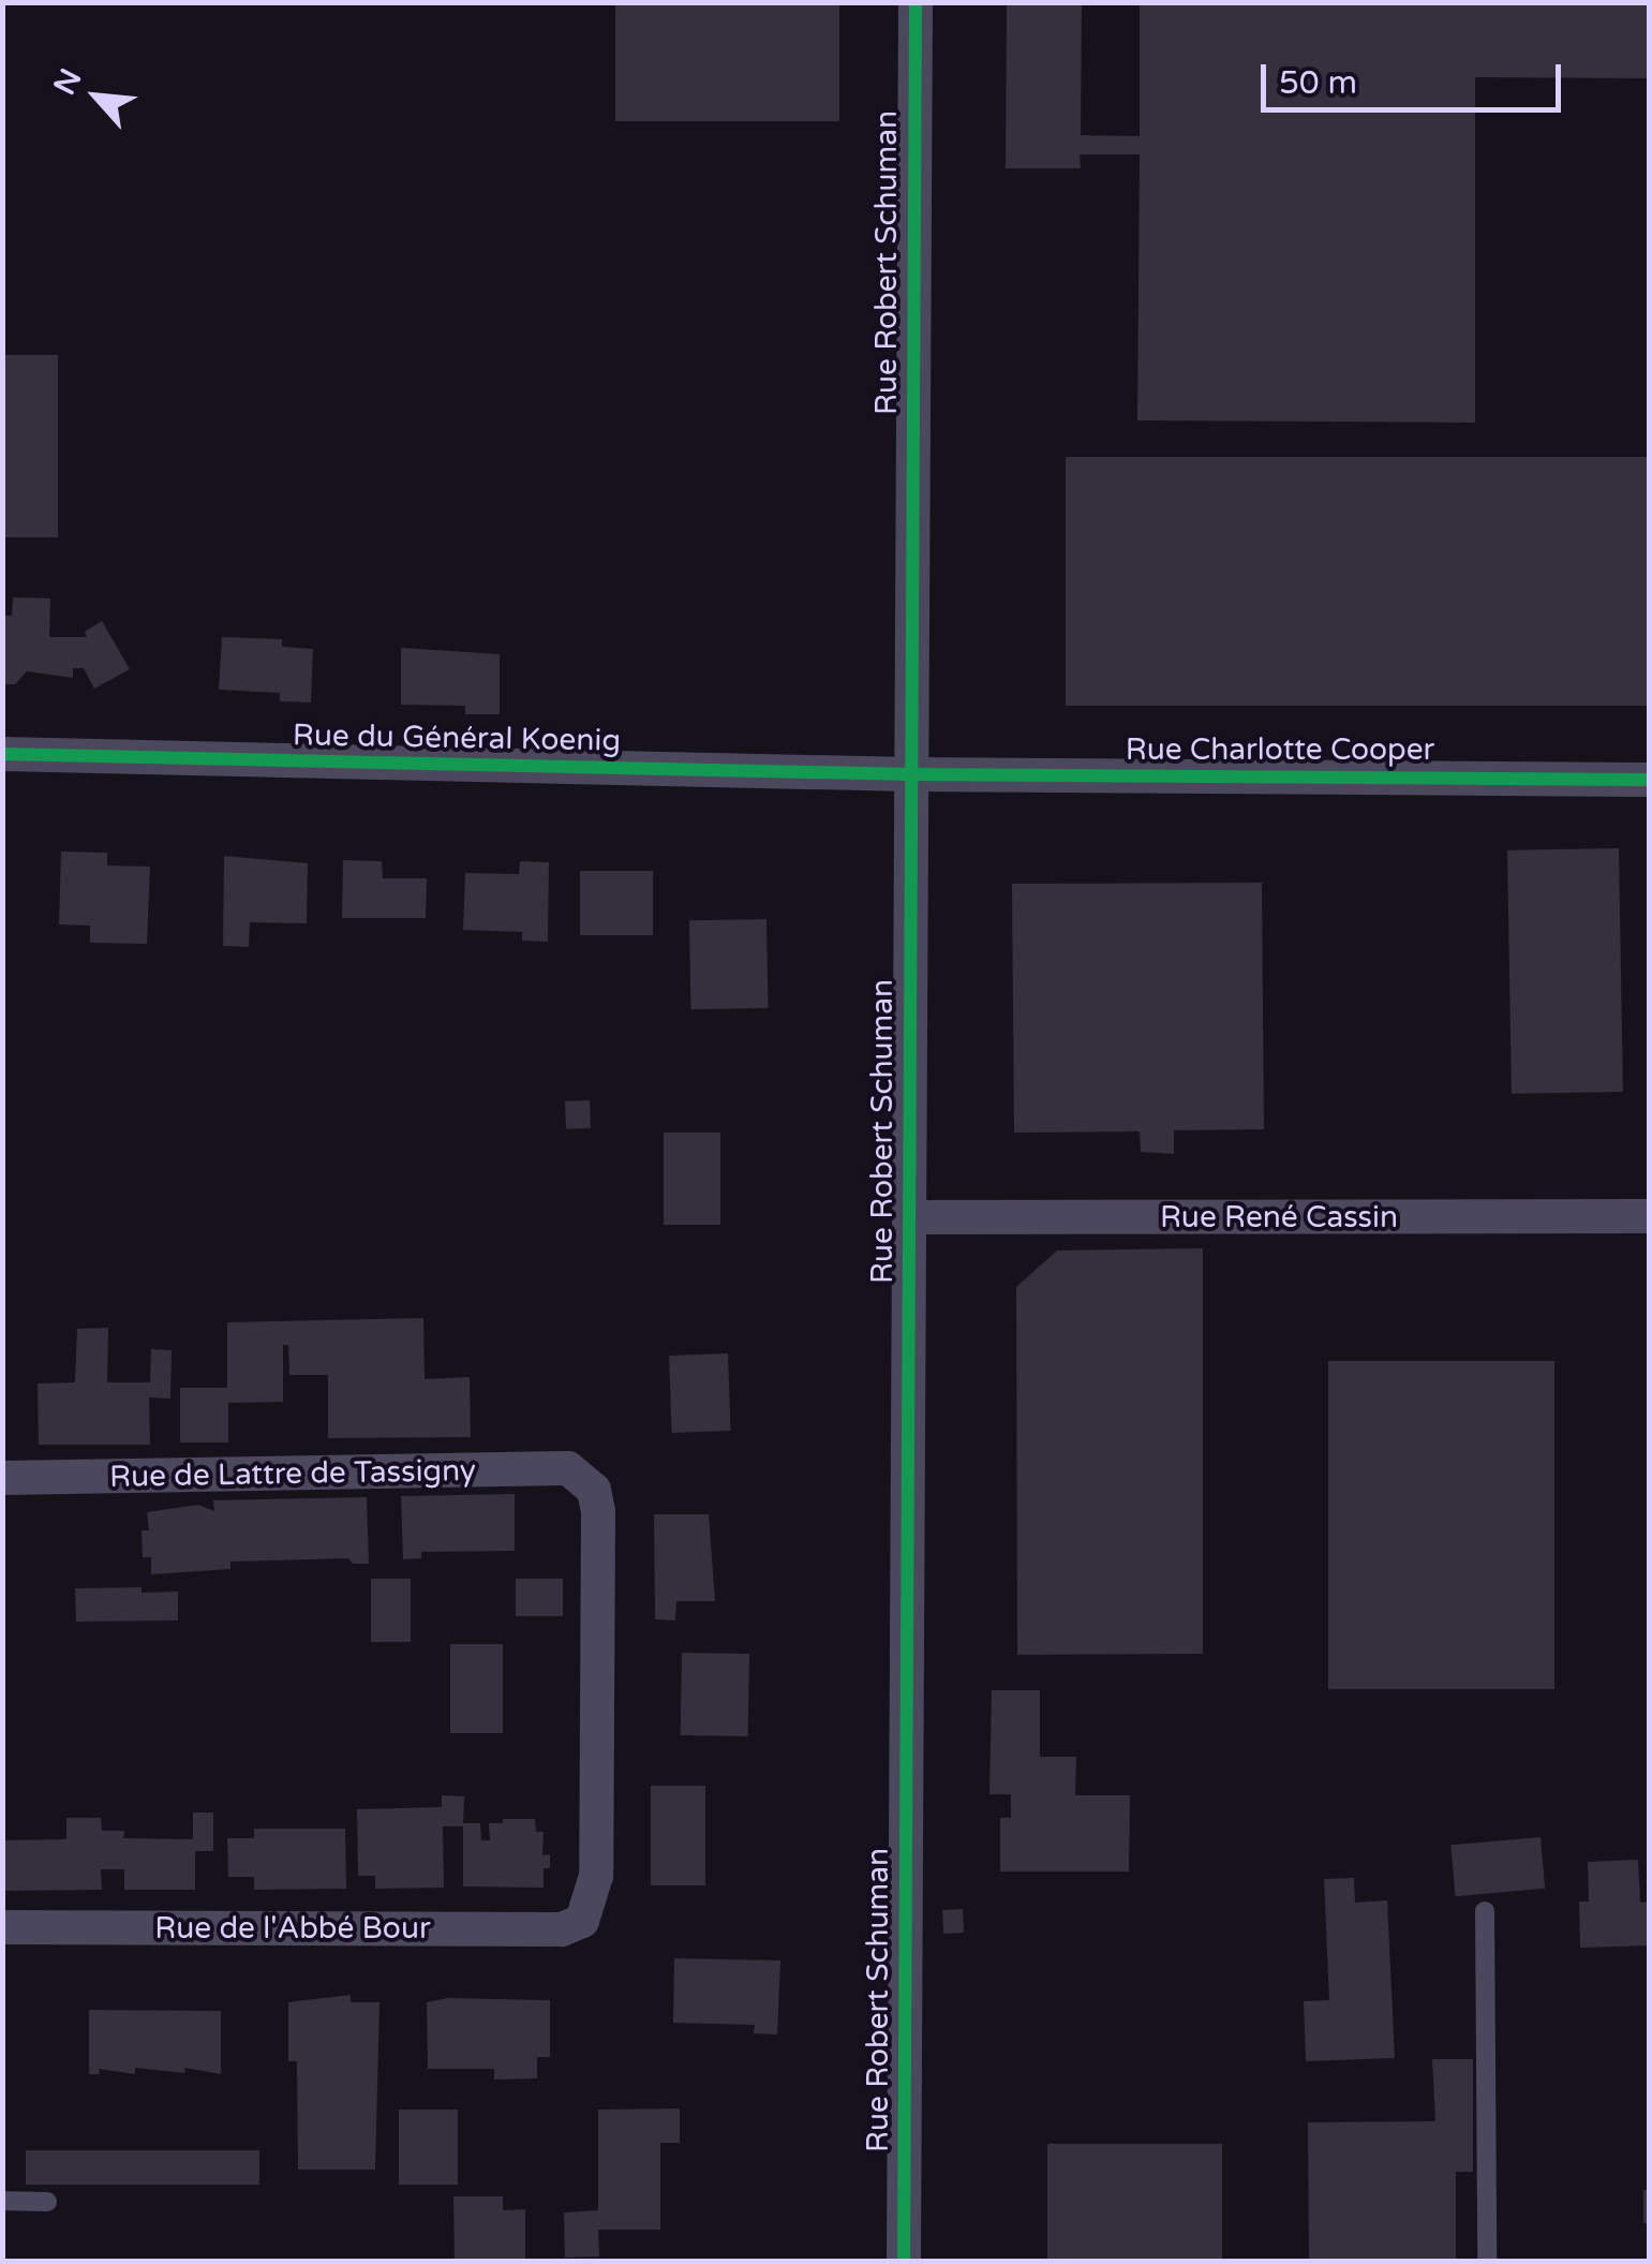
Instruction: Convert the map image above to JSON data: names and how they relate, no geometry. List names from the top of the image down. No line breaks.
{"streets":{"street":["Rue Robert Schuman","Rue du Général Koenig","Rue Charlotte Cooper","Rue René Cassin","Rue de Lattre de Tassigny","Rue de l'Abbé Bour"]},"crossings":[["Rue Robert Schuman","Rue du Général Koenig"],["Rue Robert Schuman","Rue Charlotte Cooper"],["Rue Robert Schuman","Rue René Cassin"],["Rue du Général Koenig","Rue Charlotte Cooper"],["Rue de Lattre de Tassigny","Rue de l'Abbé Bour"]],"scale_bar":"50 m","north":"top left"}
